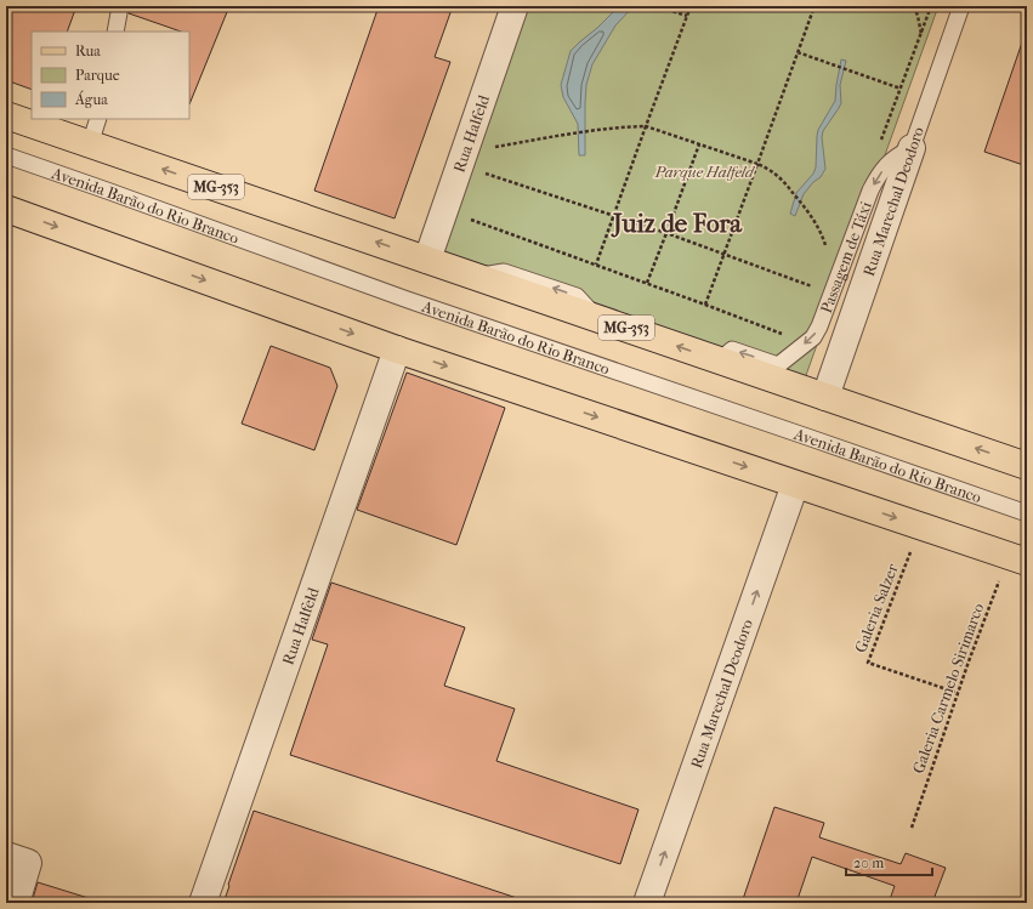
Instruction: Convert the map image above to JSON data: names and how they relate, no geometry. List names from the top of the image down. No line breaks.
{"streets":{"main road":["MG-353"],"street":["Rua Halfeld","Rua Marechal Deodoro"],"lane":["Avenida Barão do Rio Branco","Passagem de Táxi"],"path":["Galeria Salzer","Galeria Carmelo Sirimarco"]},"crossings":[["Rua Halfeld","MG-353"],["MG-353","Rua Marechal Deodoro"],["MG-353","Passagem de Táxi"],["Rua Marechal Deodoro","Passagem de Táxi"],["Galeria Salzer","Galeria Carmelo Sirimarco"]],"one_way":["Rua Marechal Deodoro","Passagem de Táxi"],"districts":["Juiz de Fora"],"parks":["Parque Halfeld"],"legend":["Rua","Parque","Água"],"scale_bar":"20 m"}
